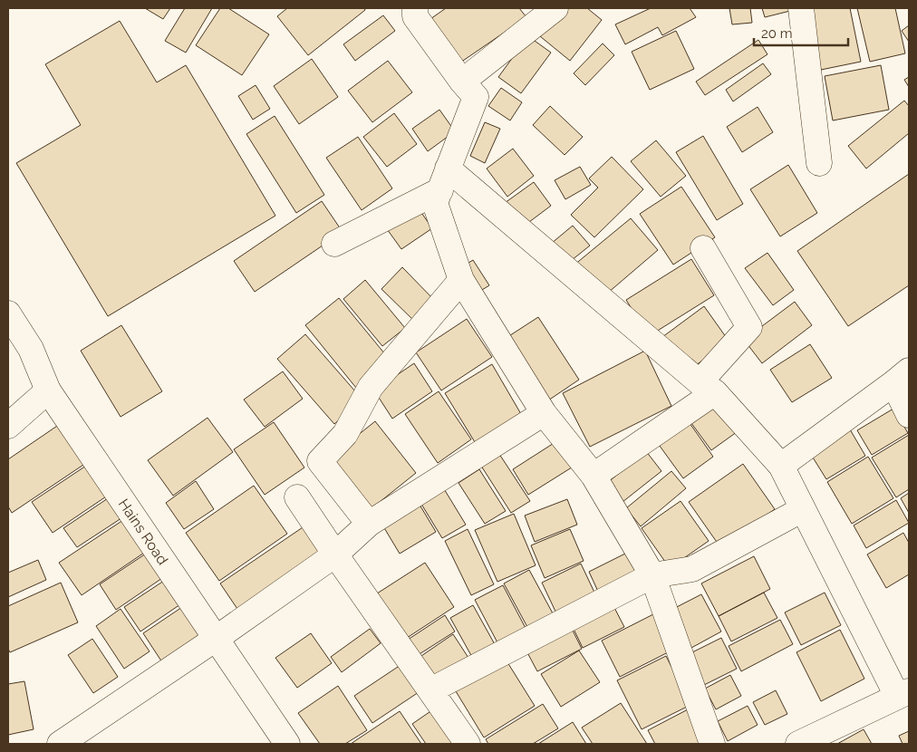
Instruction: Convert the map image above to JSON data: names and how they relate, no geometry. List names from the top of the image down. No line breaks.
{"streets":{"street":["Hains Road"]},"scale_bar":"20 m"}
